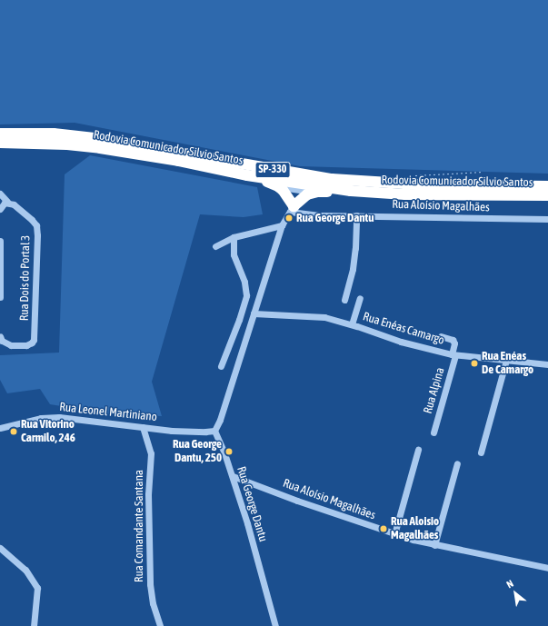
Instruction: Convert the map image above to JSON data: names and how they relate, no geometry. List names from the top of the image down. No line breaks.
{"streets":{"highway":["Rodovia Comunicador Silvio Santos","SP-330"],"street":["Rua Aloísio Magalhães","Rua Dois do Portal 3","Rua Enéas Camargo","Rua Alpina","Rua Leonel Martiniano","Rua George Dantu","Rua Comandante Santana"]},"crossings":[["Rua Aloísio Magalhães","Rua George Dantu"],["Rua Enéas Camargo","Rua Alpina"],["Rua Leonel Martiniano","Rua George Dantu"],["Rua Leonel Martiniano","Rua Comandante Santana"]],"places":["Rua George Dantu","Rua Enéas De Camargo","Rua Vitorino Carmilo, 246","Rua George Dantu, 250","Rua Aloisio Magalhães"],"north":"top left"}
